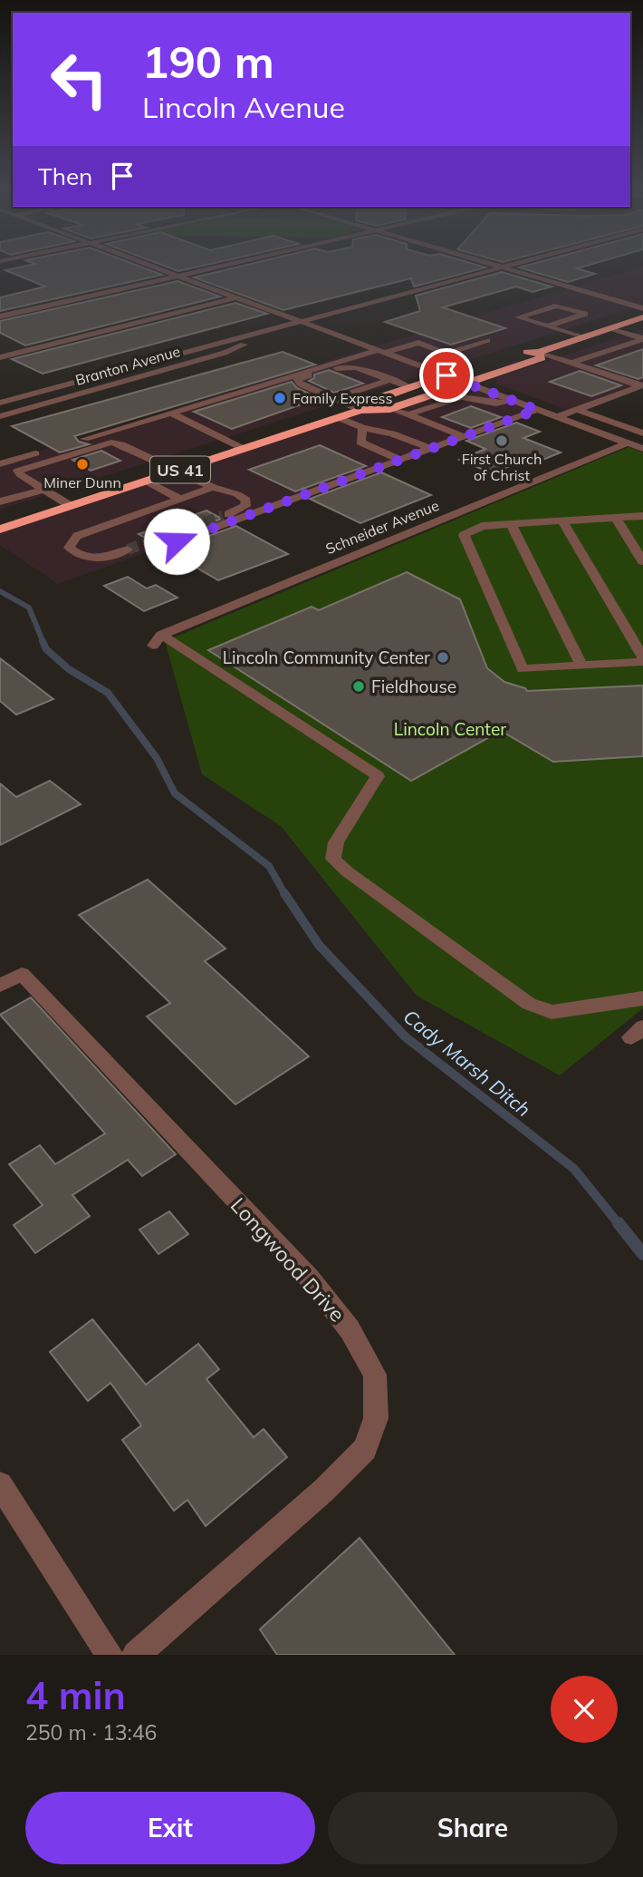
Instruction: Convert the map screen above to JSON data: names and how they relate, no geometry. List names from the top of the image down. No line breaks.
{"streets":{"highway":["US 41"],"street":["Branton Avenue","Schneider Avenue","Longwood Drive"]},"water":["Cady Marsh Ditch"],"parks":["Lincoln Center"],"places":["Family Express","First Church of Christ","Miner Dunn","Lincoln Community Center","Fieldhouse"],"page":{"turn":["190 m","Lincoln Avenue"],"then":"Then","heading":["4 min","250 m · 13:46"],"buttons":["Exit","Share"]}}
